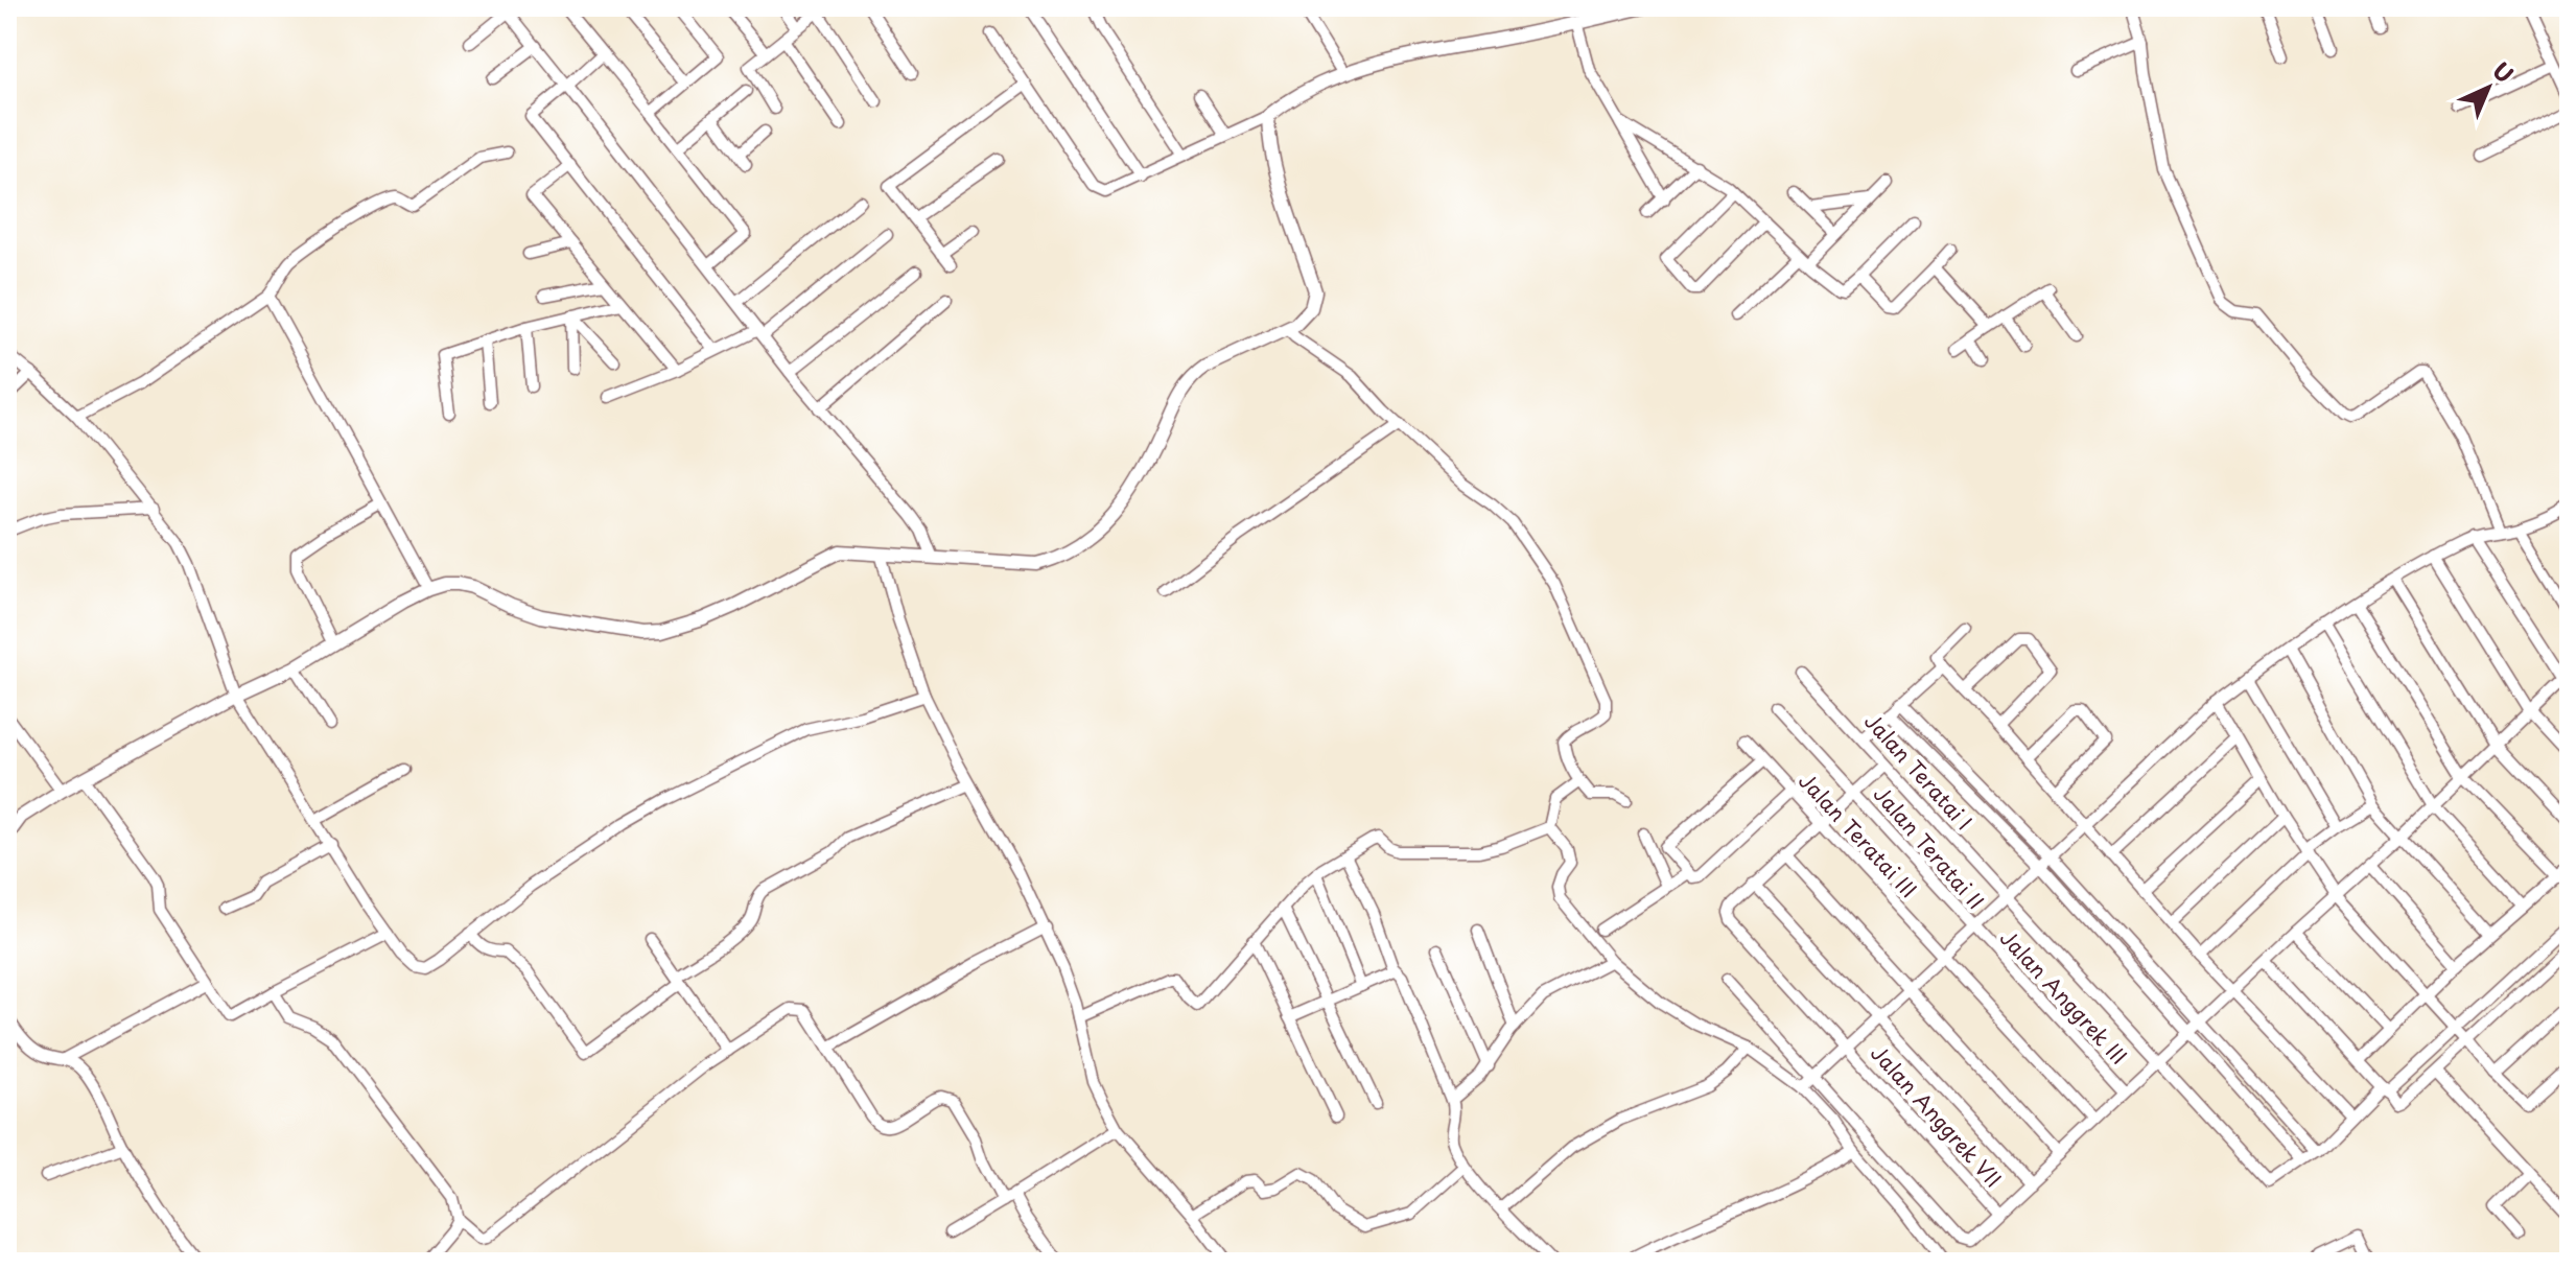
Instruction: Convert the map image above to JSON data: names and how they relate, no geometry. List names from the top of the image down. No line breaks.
{"streets":{"street":["Jalan Teratai I","Jalan Teratai III","Jalan Teratai II","Jalan Anggrek III","Jalan Anggrek VII"]},"crossings":[["Jalan Teratai II","Jalan Anggrek III"]],"north":"top right"}
